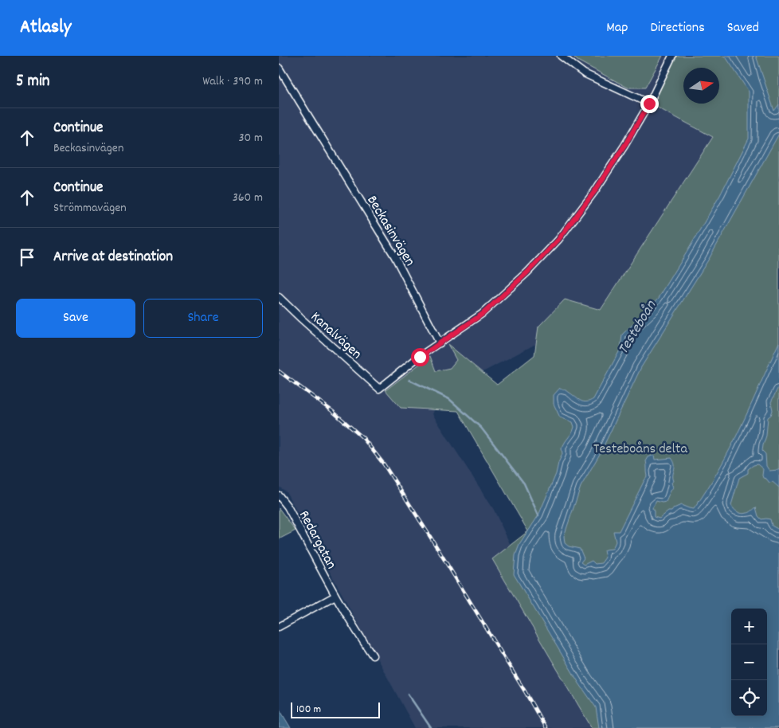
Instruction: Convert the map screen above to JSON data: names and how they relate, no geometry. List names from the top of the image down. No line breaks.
{"streets":{"street":["Beckasinvägen","Kanalvägen","Redargatan"]},"crossings":[["Beckasinvägen","Kanalvägen"]],"water":["Testeboån"],"parks":["Testeboåns delta"],"scale_bar":"100 m","north":"right","page":{"header":"Atlasly","nav":["Map","Directions","Saved"],"heading":["5 min","Walk · 390 m"],"list":[["Continue","Beckasinvägen","30 m"],["Continue","Strömmavägen","360 m"],"Arrive at destination"],"buttons":["Save","Share"],"map_buttons":["+","−"],"scale":"100 m"}}
